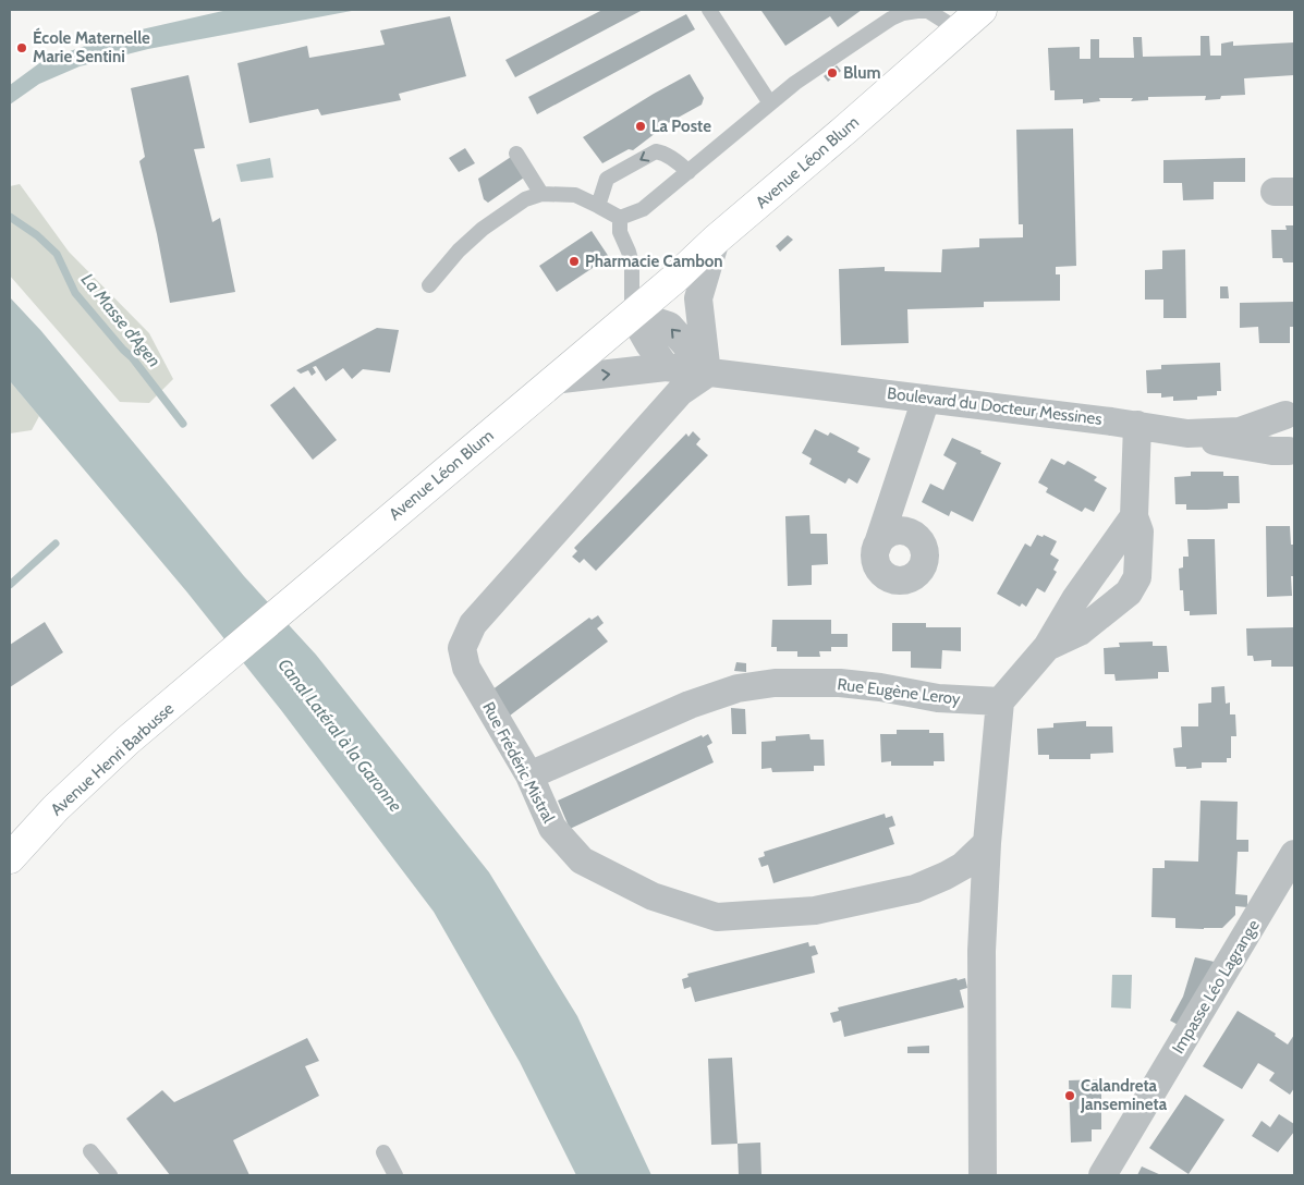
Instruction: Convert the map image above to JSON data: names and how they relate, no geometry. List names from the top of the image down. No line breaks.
{"streets":{"main road":["Avenue Léon Blum","Avenue Henri Barbusse"],"street":["Boulevard du Docteur Messines","Rue Eugène Leroy","Rue Frédéric Mistral","Impasse Léo Lagrange"]},"crossings":[["Avenue Léon Blum","Avenue Henri Barbusse"],["Boulevard du Docteur Messines","Rue Frédéric Mistral"],["Rue Eugène Leroy","Rue Frédéric Mistral"]],"water":["La Masse d'Agen","Canal Latéral à la Garonne"],"places":["École Maternelle Marie Sentini","Blum","La Poste","Pharmacie Cambon","Calandreta Jansemineta"]}
